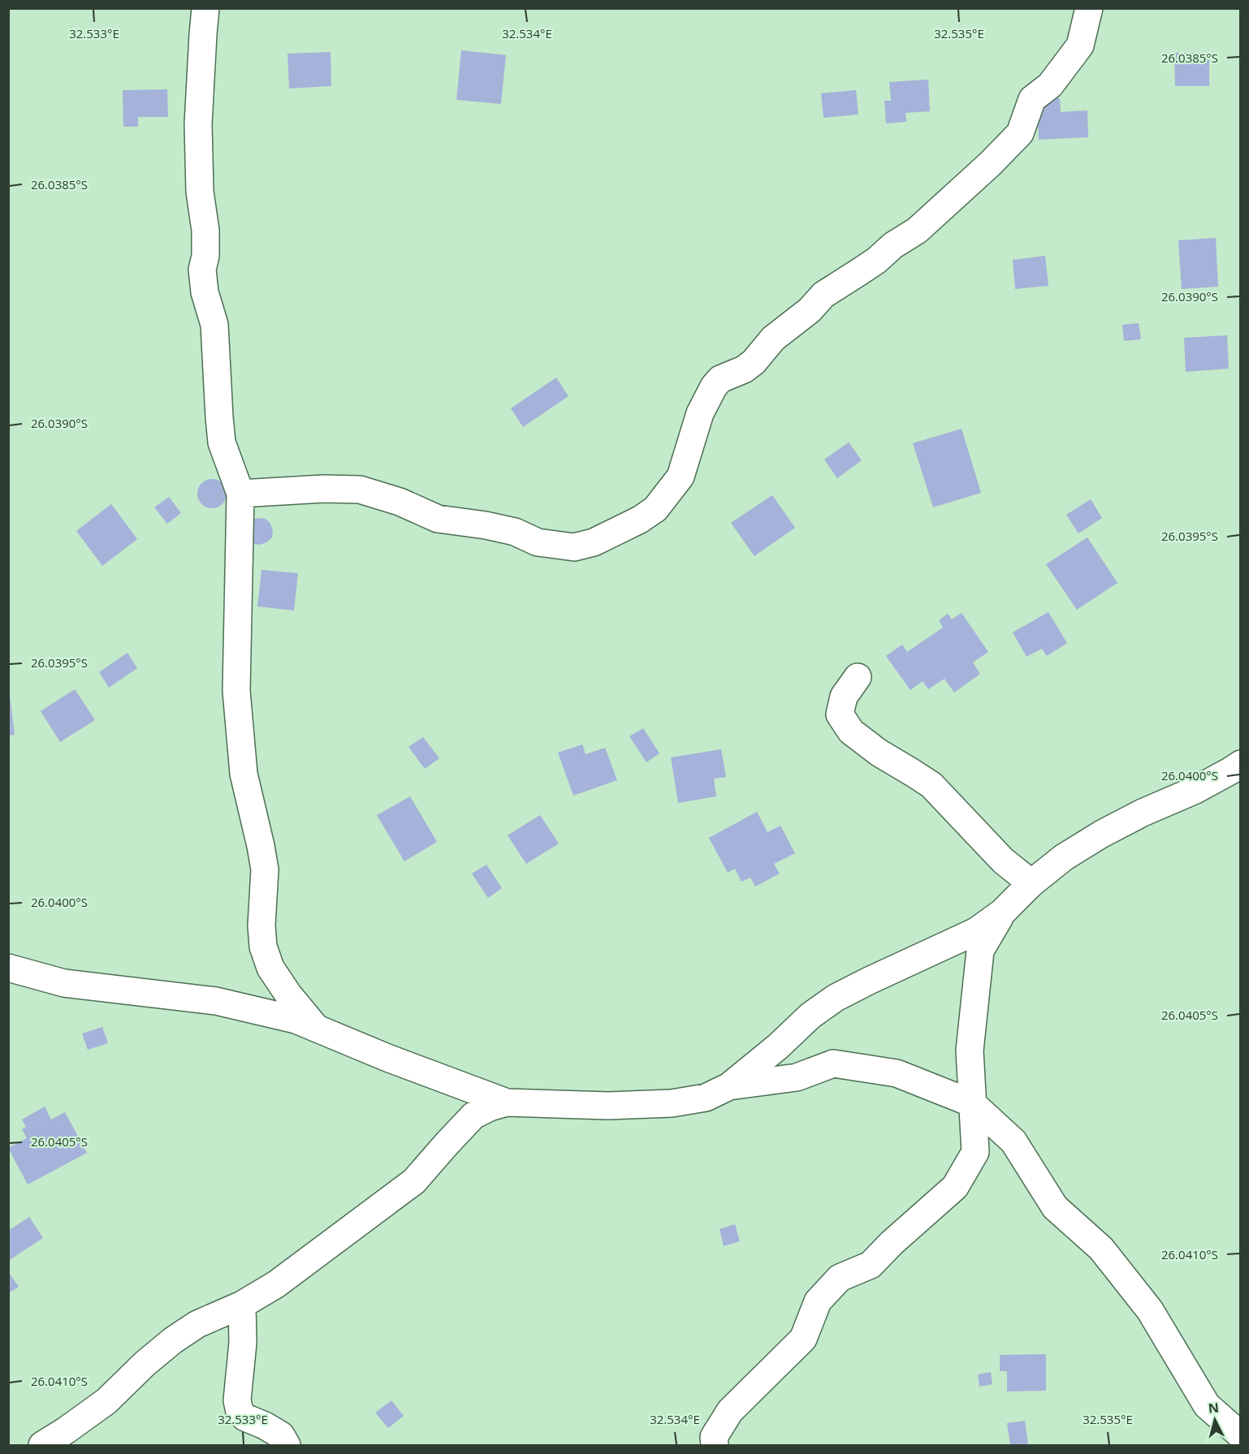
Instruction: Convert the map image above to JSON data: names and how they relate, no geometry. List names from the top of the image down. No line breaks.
{"north":"top","coordinates":["32.533°E","32.534°E","32.535°E","26.0385°S","26.0390°S","26.0395°S","26.0400°S","26.0405°S","26.0410°S"]}
